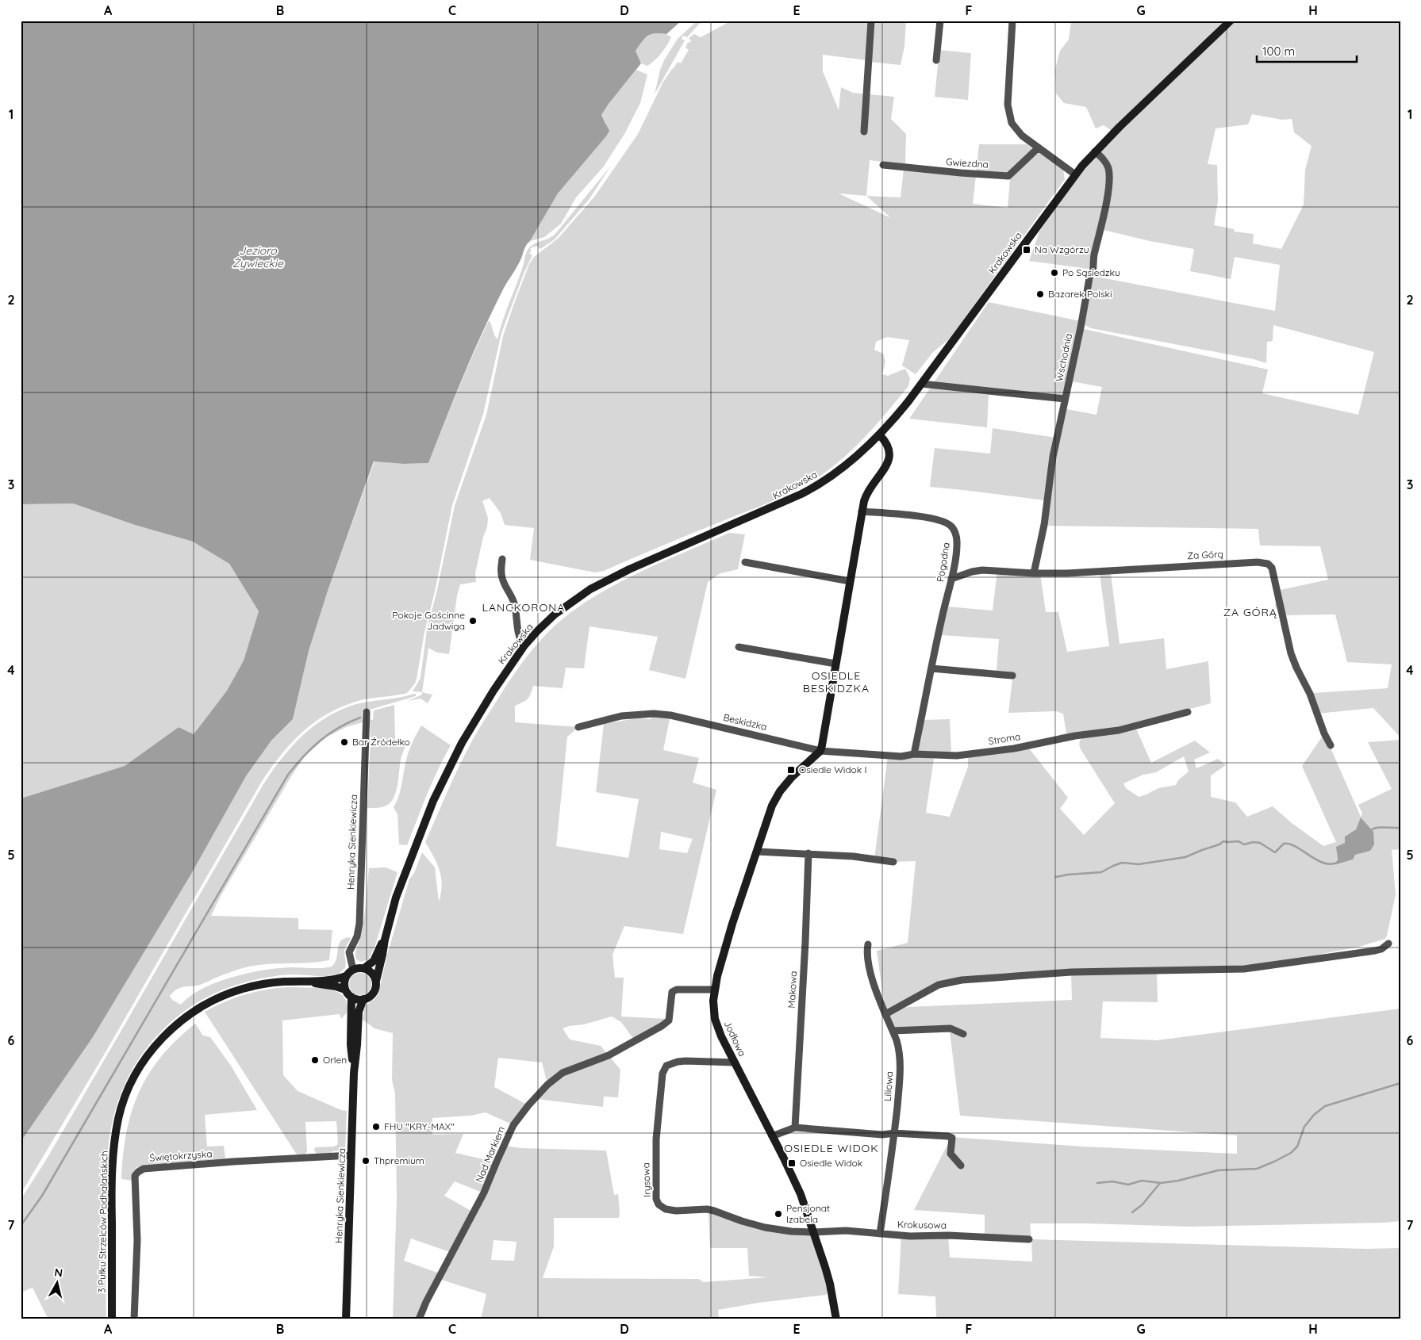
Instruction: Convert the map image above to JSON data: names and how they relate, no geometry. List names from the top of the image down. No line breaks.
{"streets":{"main road":["Krakowska","Henryka Sienkiewicza","Jodłowa","3 Pułku Strzelców Podhalańskich"],"street":["Gwiezdna","Wschodnia","Za Górą","Pogodna","Beskidzka","Stroma","Makowa","Liliowa","Nad Markiem","Świętokrzyska","Irysowa","Krokusowa"]},"crossings":[["Krakowska","Wschodnia"],["Krakowska","Henryka Sienkiewicza"],["Wschodnia","Za Górą"],["Za Górą","Pogodna"],["Pogodna","Stroma"],["Beskidzka","Stroma"],["Beskidzka","Jodłowa"],["Stroma","Jodłowa"],["Henryka Sienkiewicza","Świętokrzyska"],["Jodłowa","Nad Markiem"],["Jodłowa","Irysowa"],["Jodłowa","Krokusowa"],["Liliowa","Krokusowa"],["Irysowa","Krokusowa"]],"districts":["LANCKORONA","ZA GÓRĄ","OSIEDLE BESKIDZKA","OSIEDLE WIDOK"],"water":["Jezioro Żywieckie"],"places":{"transit":["Na Wzgórzu","Osiedle Widok I","Osiedle Widok"],"other":["Po Sąsiedzku","Bazarek Polski","Pokoje Gościnne Jadwiga","Bar Źródełko","Orlen","FHU ''KRY-MAX''","Thpremium","Pensjonat Izabela"]},"scale_bar":"100 m","north":"top","grid":{"columns":["A","B","C","D","E","F","G","H"],"rows":["1","2","3","4","5","6","7"]}}
